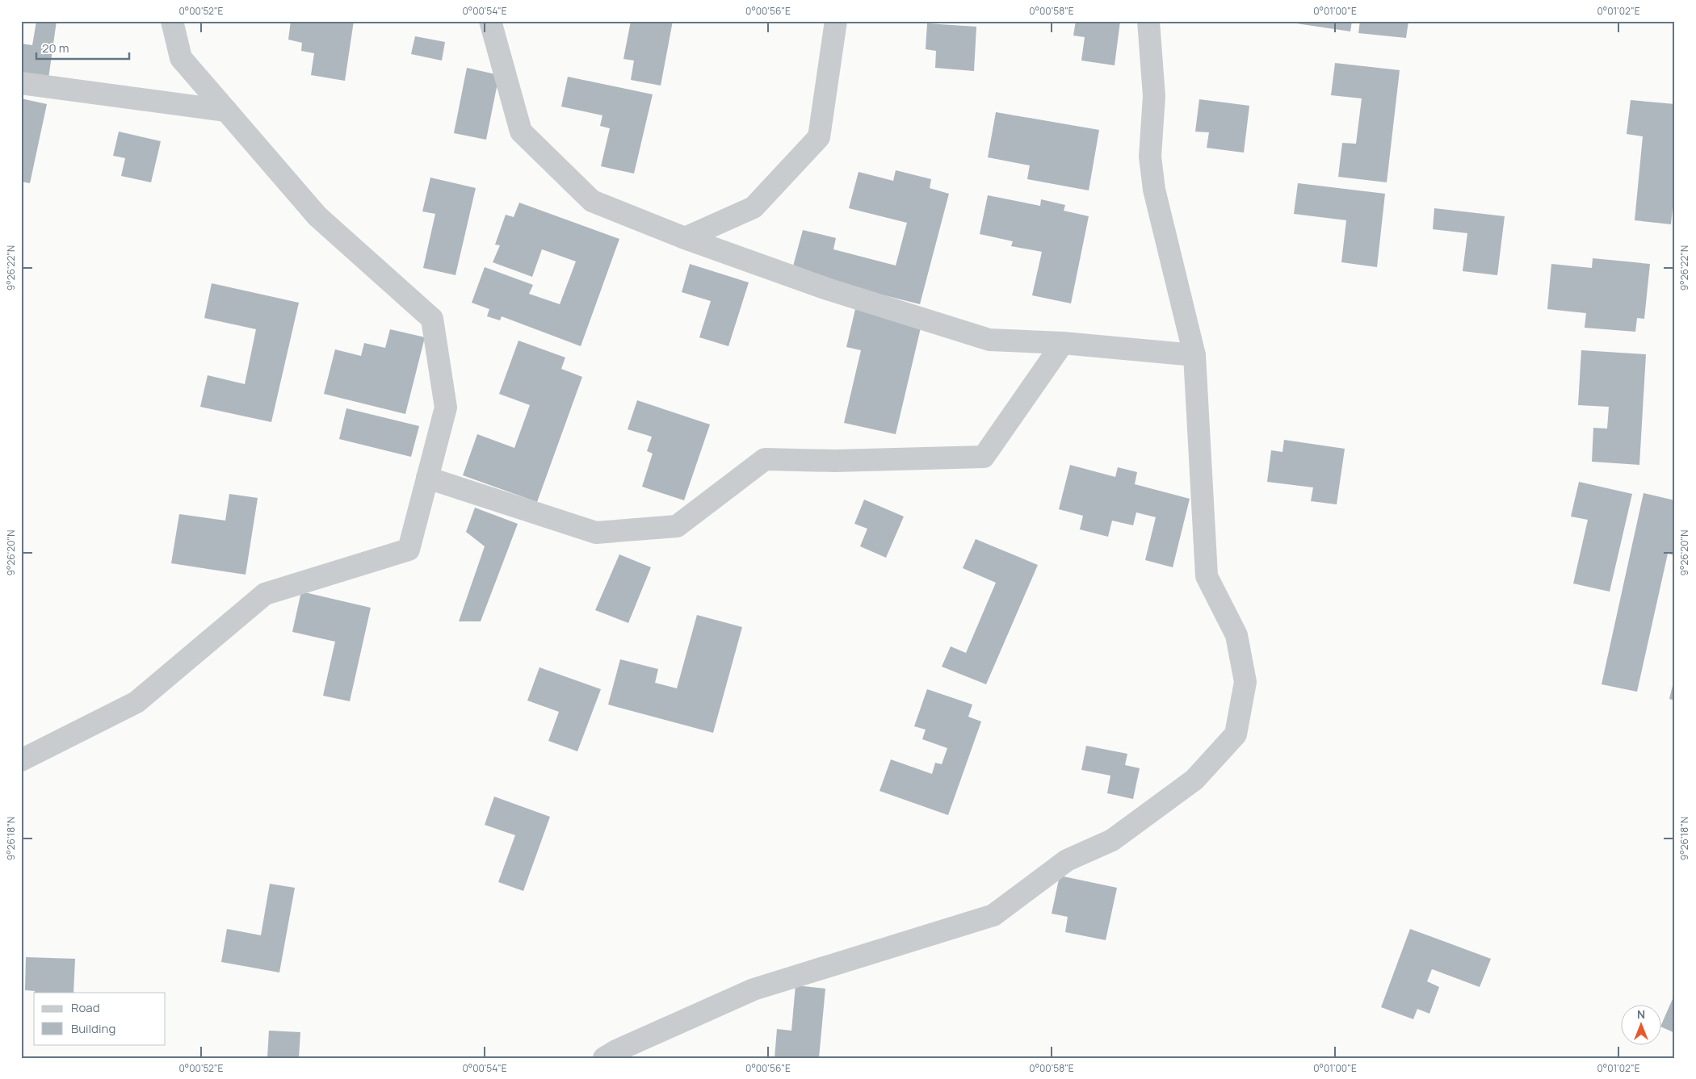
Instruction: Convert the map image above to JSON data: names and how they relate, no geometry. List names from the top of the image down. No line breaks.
{"legend":["Road","Building"],"scale_bar":"20 m","north":"top","coordinates":["0°00'52\"E","0°00'54\"E","0°00'56\"E","0°00'58\"E","0°01'00\"E","0°01'02\"E","9°26'22\"N","9°26'20\"N","9°26'18\"N"]}
